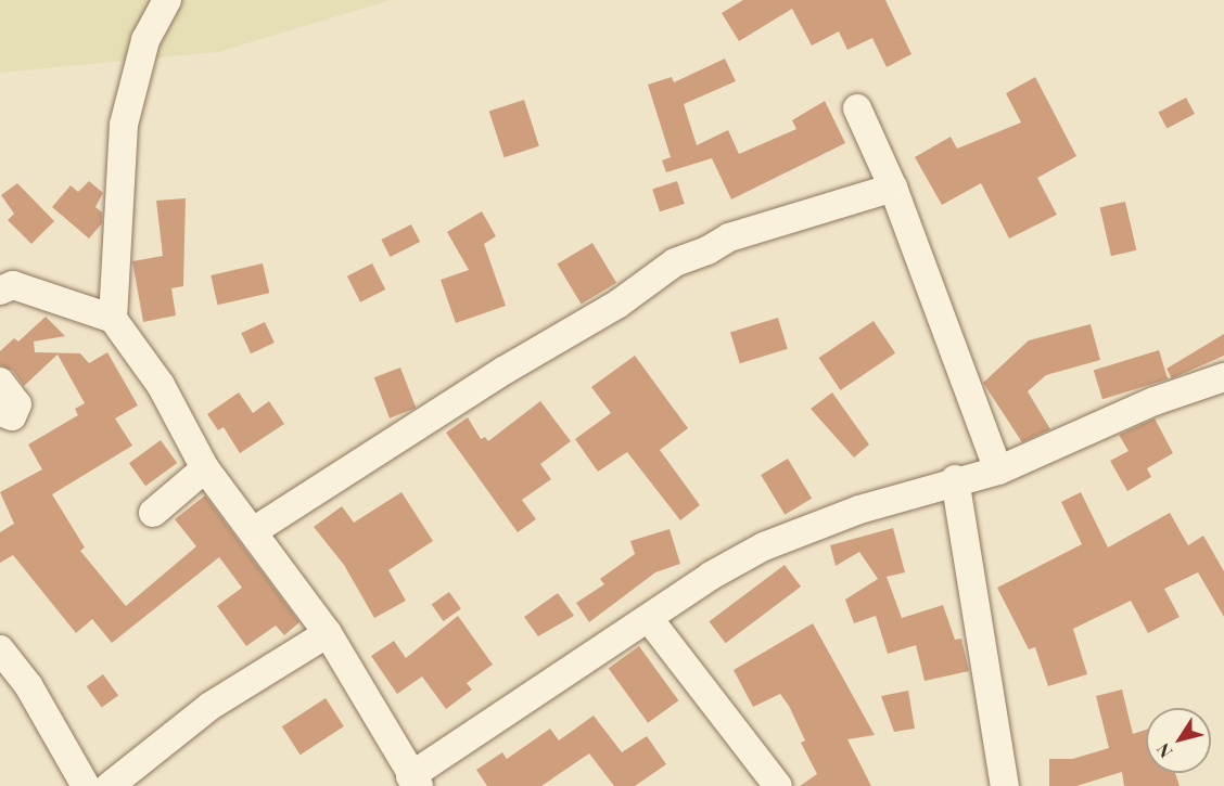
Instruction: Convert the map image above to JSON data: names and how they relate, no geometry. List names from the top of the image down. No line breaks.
{"north":"bottom left"}
